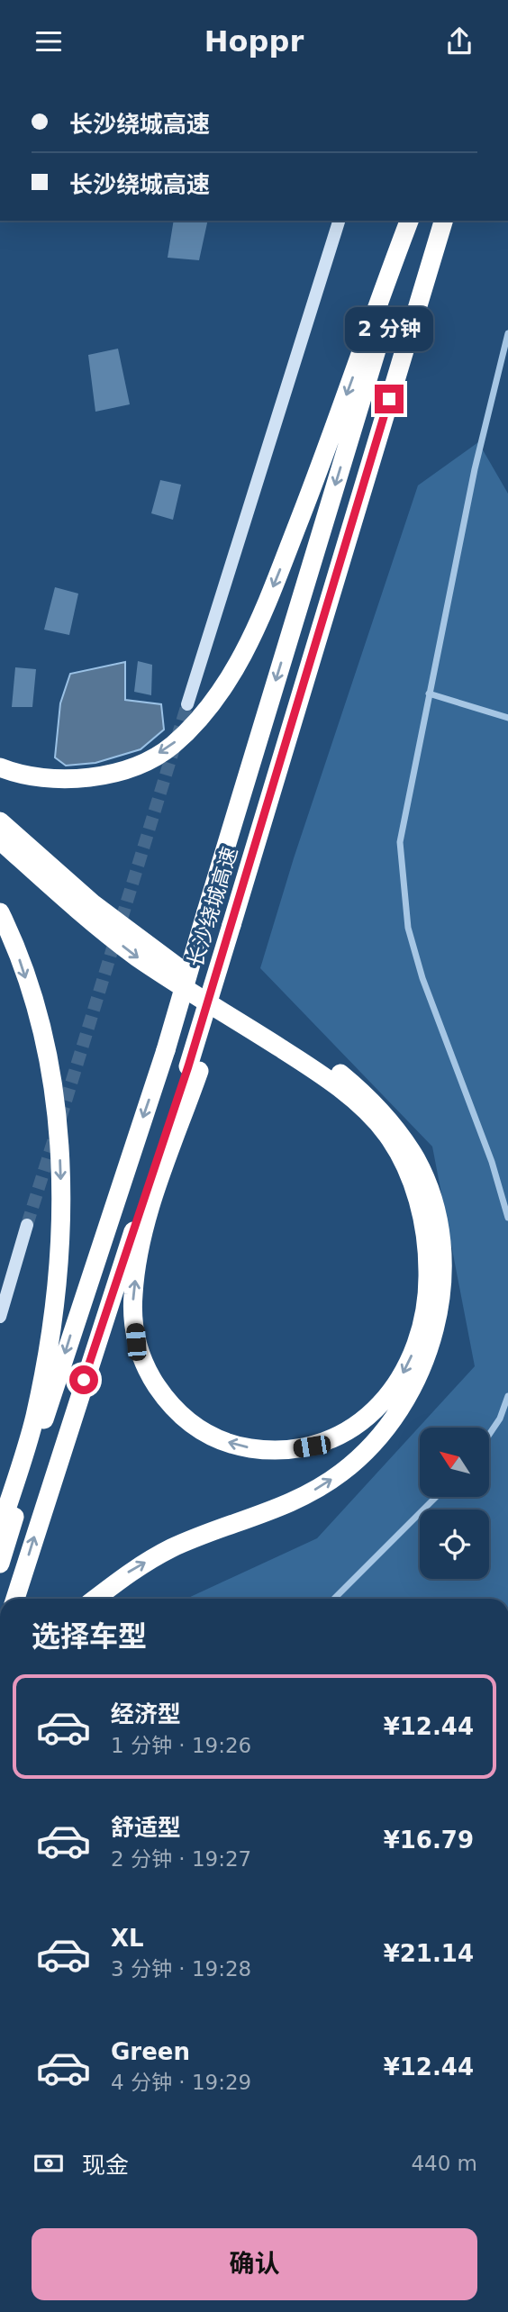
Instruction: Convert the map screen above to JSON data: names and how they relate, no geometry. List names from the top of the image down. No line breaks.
{"streets":{"highway":["长沙绕城高速"]},"north":"top left","page":{"header":"Hoppr","banner":["长沙绕城高速","长沙绕城高速"],"bubble":"2 分钟","heading":"选择车型","list":[{"name":"经济型","note":"1 分钟 · 19:26","value":"¥12.44"},{"name":"舒适型","note":"2 分钟 · 19:27","value":"¥16.79"},{"name":"XL","note":"3 分钟 · 19:28","value":"¥21.14"},{"name":"Green","note":"4 分钟 · 19:29","value":"¥12.44"}],"pay":["现金","440 m"],"buttons":"确认"}}
